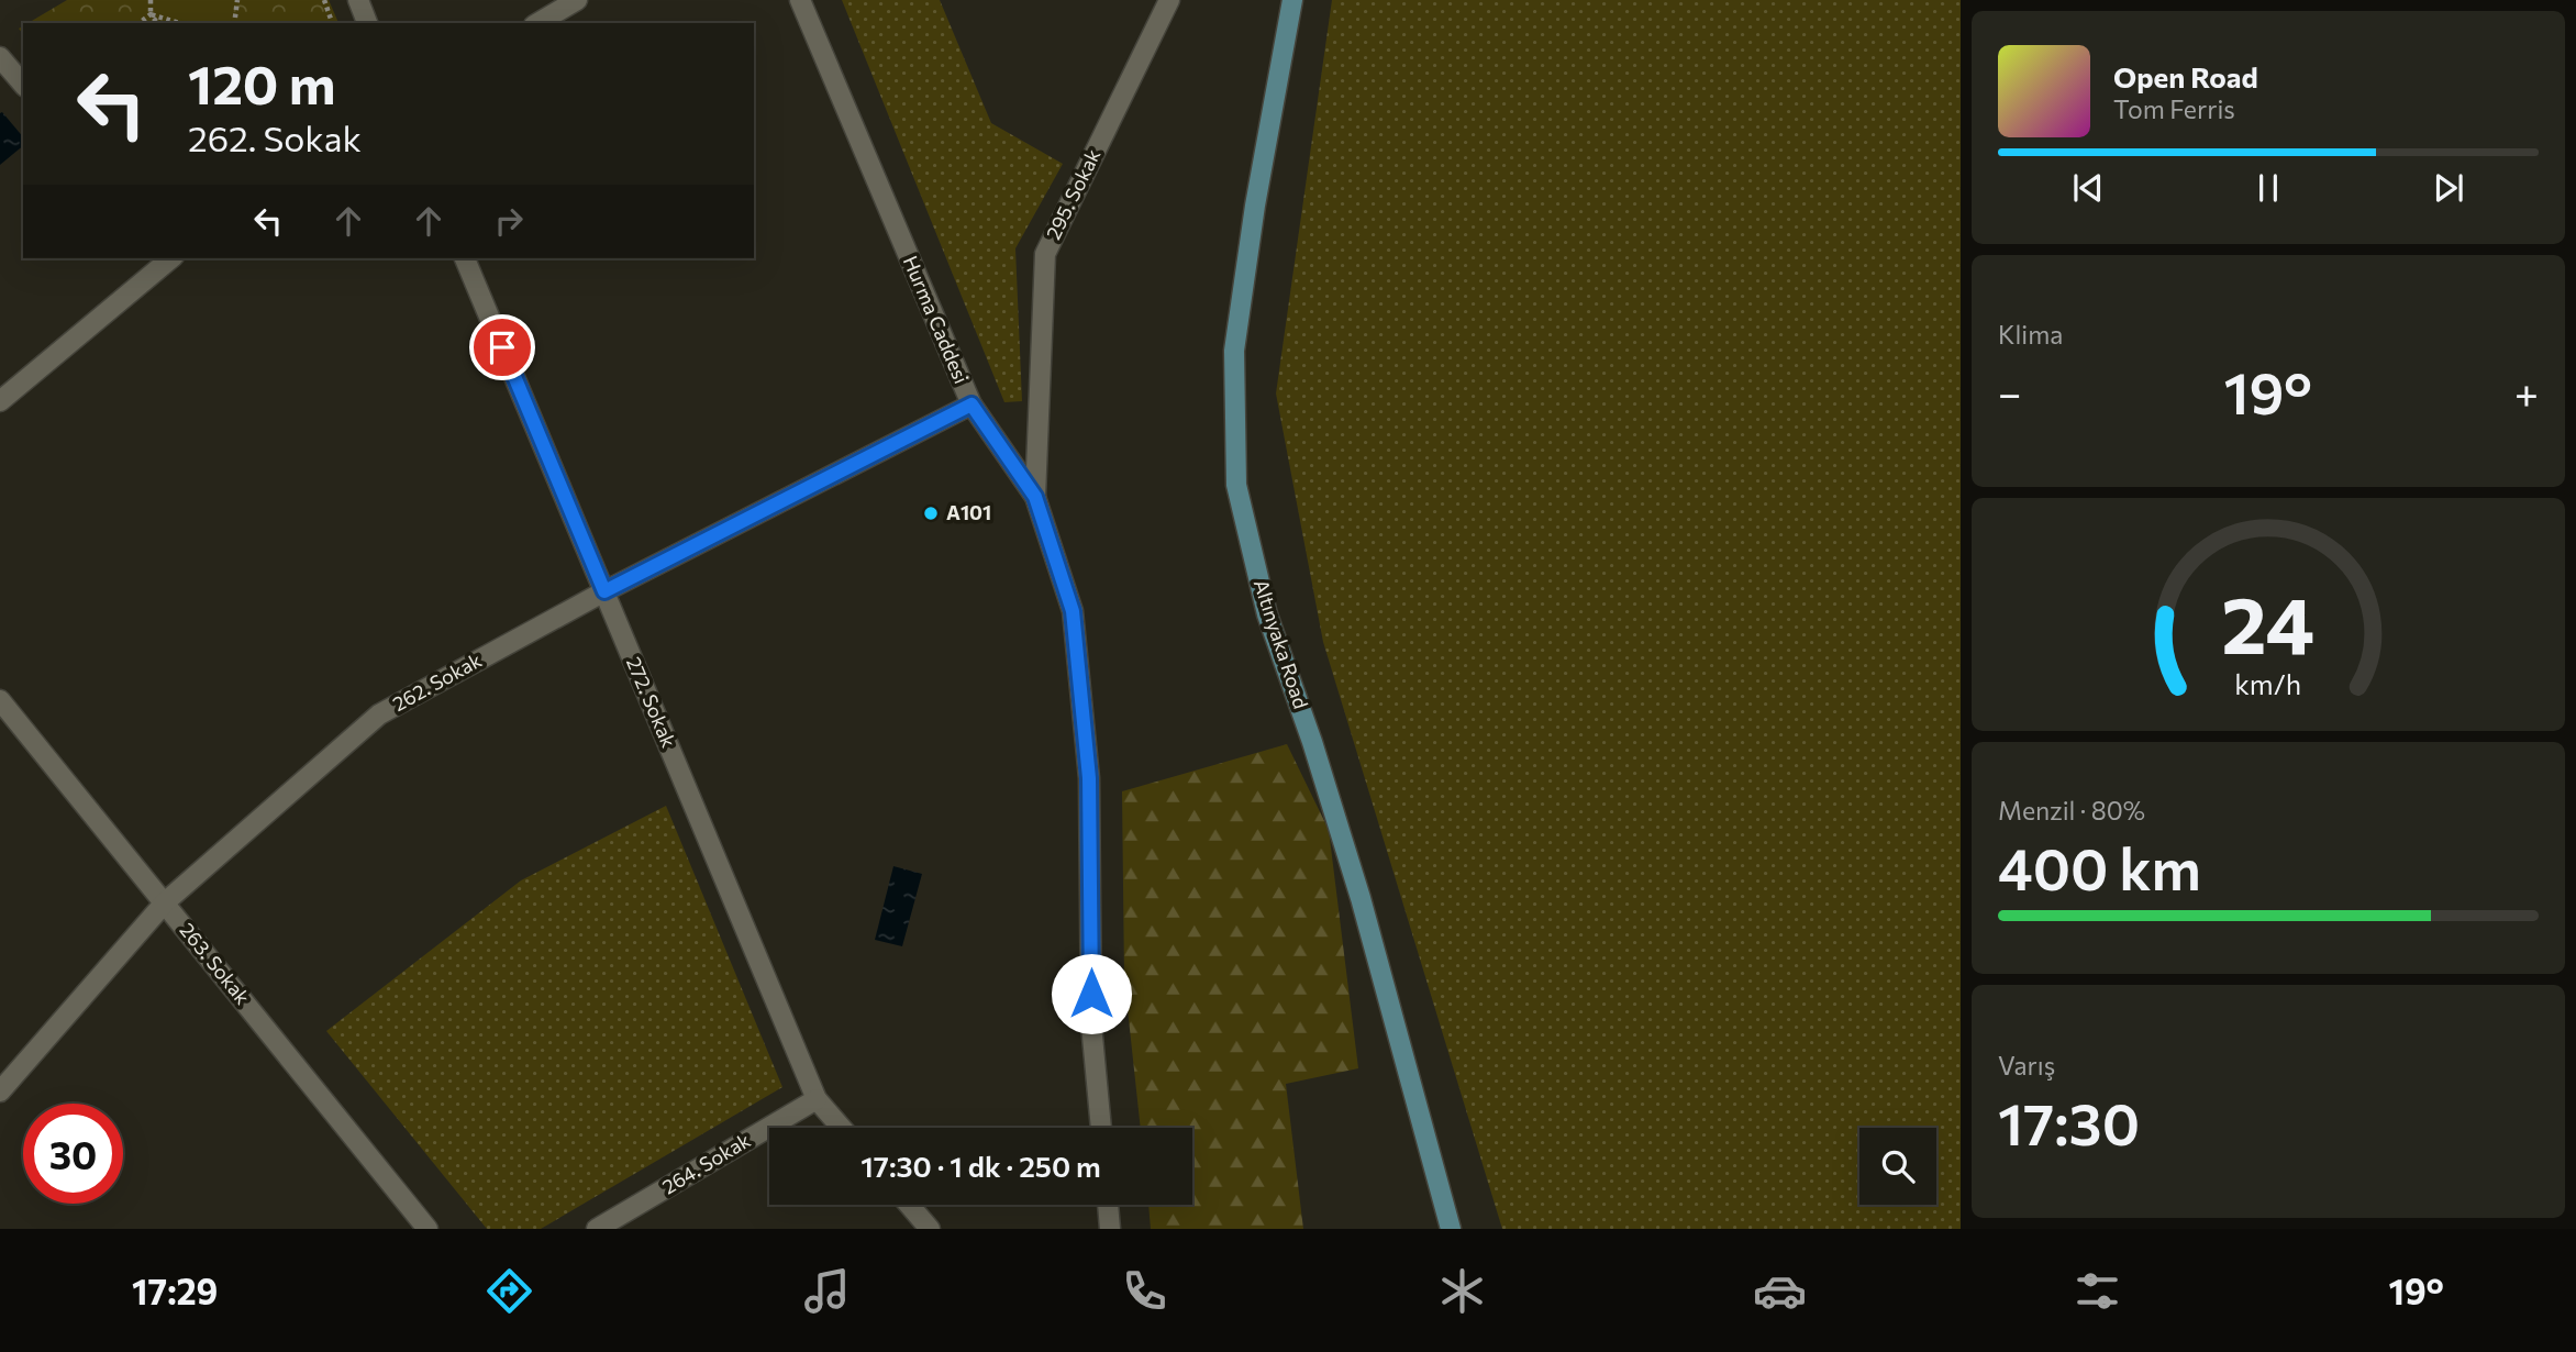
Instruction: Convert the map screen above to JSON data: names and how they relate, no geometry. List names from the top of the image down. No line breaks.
{"streets":{"main road":["Altınyaka Road"],"street":["295. Sokak","Hurma Caddesi","262. Sokak","272. Sokak","263. Sokak","264. Sokak"]},"crossings":[["295. Sokak","Hurma Caddesi"],["Hurma Caddesi","262. Sokak"],["262. Sokak","272. Sokak"],["262. Sokak","263. Sokak"],["272. Sokak","264. Sokak"]],"places":["A101"],"page":{"turn":["120 m","262. Sokak"],"song":["Open Road","Tom Ferris"],"tile":["Klima",["Menzil · 80%","400 km"],["Varış","17:30"]],"heat":["−","19°","+"],"limit":"30","trip":"17:30 · 1 dk · 250 m","tabs":["17:29","19°"],"gauge":["24","km/h"]}}
